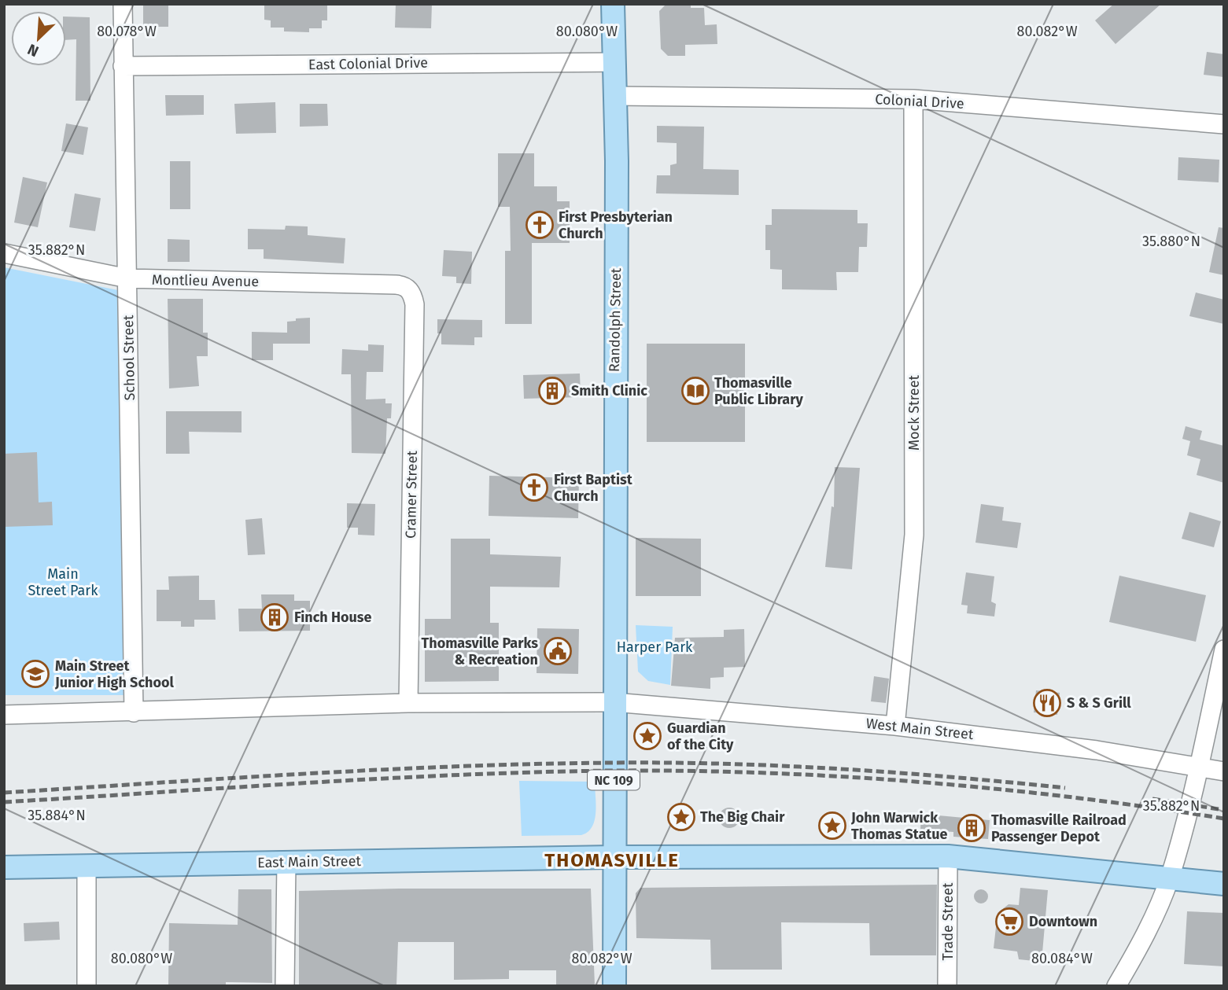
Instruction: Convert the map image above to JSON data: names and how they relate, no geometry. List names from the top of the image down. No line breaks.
{"streets":{"main road":["Randolph Street","NC 109","East Main Street"],"street":["East Colonial Drive","Colonial Drive","Montlieu Avenue","School Street","Mock Street","Cramer Street","West Main Street","Trade Street"]},"crossings":[["East Colonial Drive","Randolph Street"],["East Colonial Drive","School Street"],["Colonial Drive","Randolph Street"],["Colonial Drive","Mock Street"],["Montlieu Avenue","School Street"],["Montlieu Avenue","Cramer Street"],["Randolph Street","West Main Street"],["Randolph Street","NC 109"],["Mock Street","West Main Street"],["West Main Street","NC 109"],["NC 109","East Main Street"]],"districts":["THOMASVILLE"],"parks":["Main Street Park","Harper Park"],"places":{"church":["First Presbyterian Church","First Baptist Church"],"building":["Smith Clinic","Finch House","Thomasville Railroad Passenger Depot"],"library":["Thomasville Public Library"],"public building":["Thomasville Parks & Recreation"],"school or university":["Main Street Junior High School"],"restaurant":["S & S Grill"],"place":["Guardian of the City","The Big Chair","John Warwick Thomas Statue"],"supermarket":["Downtown"]},"north":"bottom left","coordinates":["80.078°W","80.080°W","80.082°W","35.880°N","35.882°N","35.884°N","80.084°W"]}
